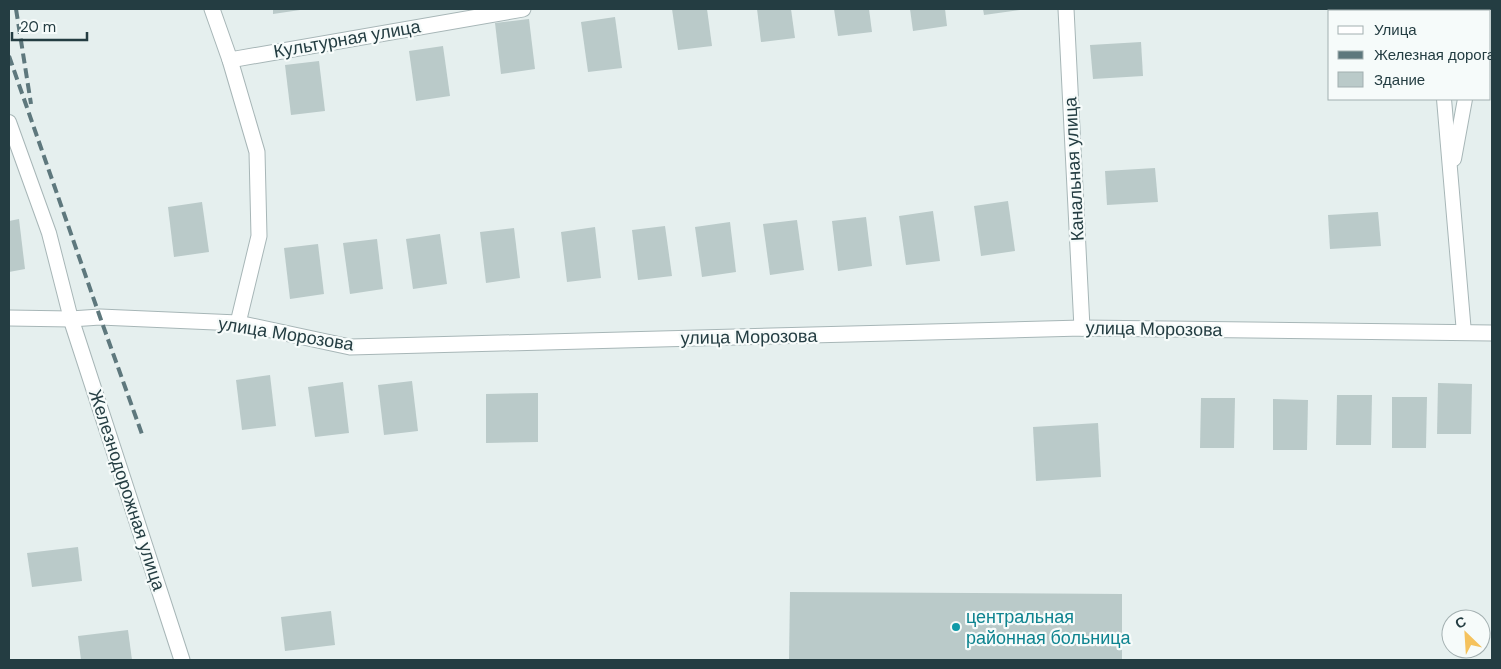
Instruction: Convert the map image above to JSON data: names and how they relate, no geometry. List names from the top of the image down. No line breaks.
{"streets":{"street":["Культурная улица","Канальная улица","улица Морозова","Железнодорожная улица"]},"crossings":[["Канальная улица","улица Морозова"],["улица Морозова","Железнодорожная улица"]],"places":["центральная районная больница"],"legend":["Улица","Железная дорога","Здание"],"scale_bar":"20 m","north":"top left"}
